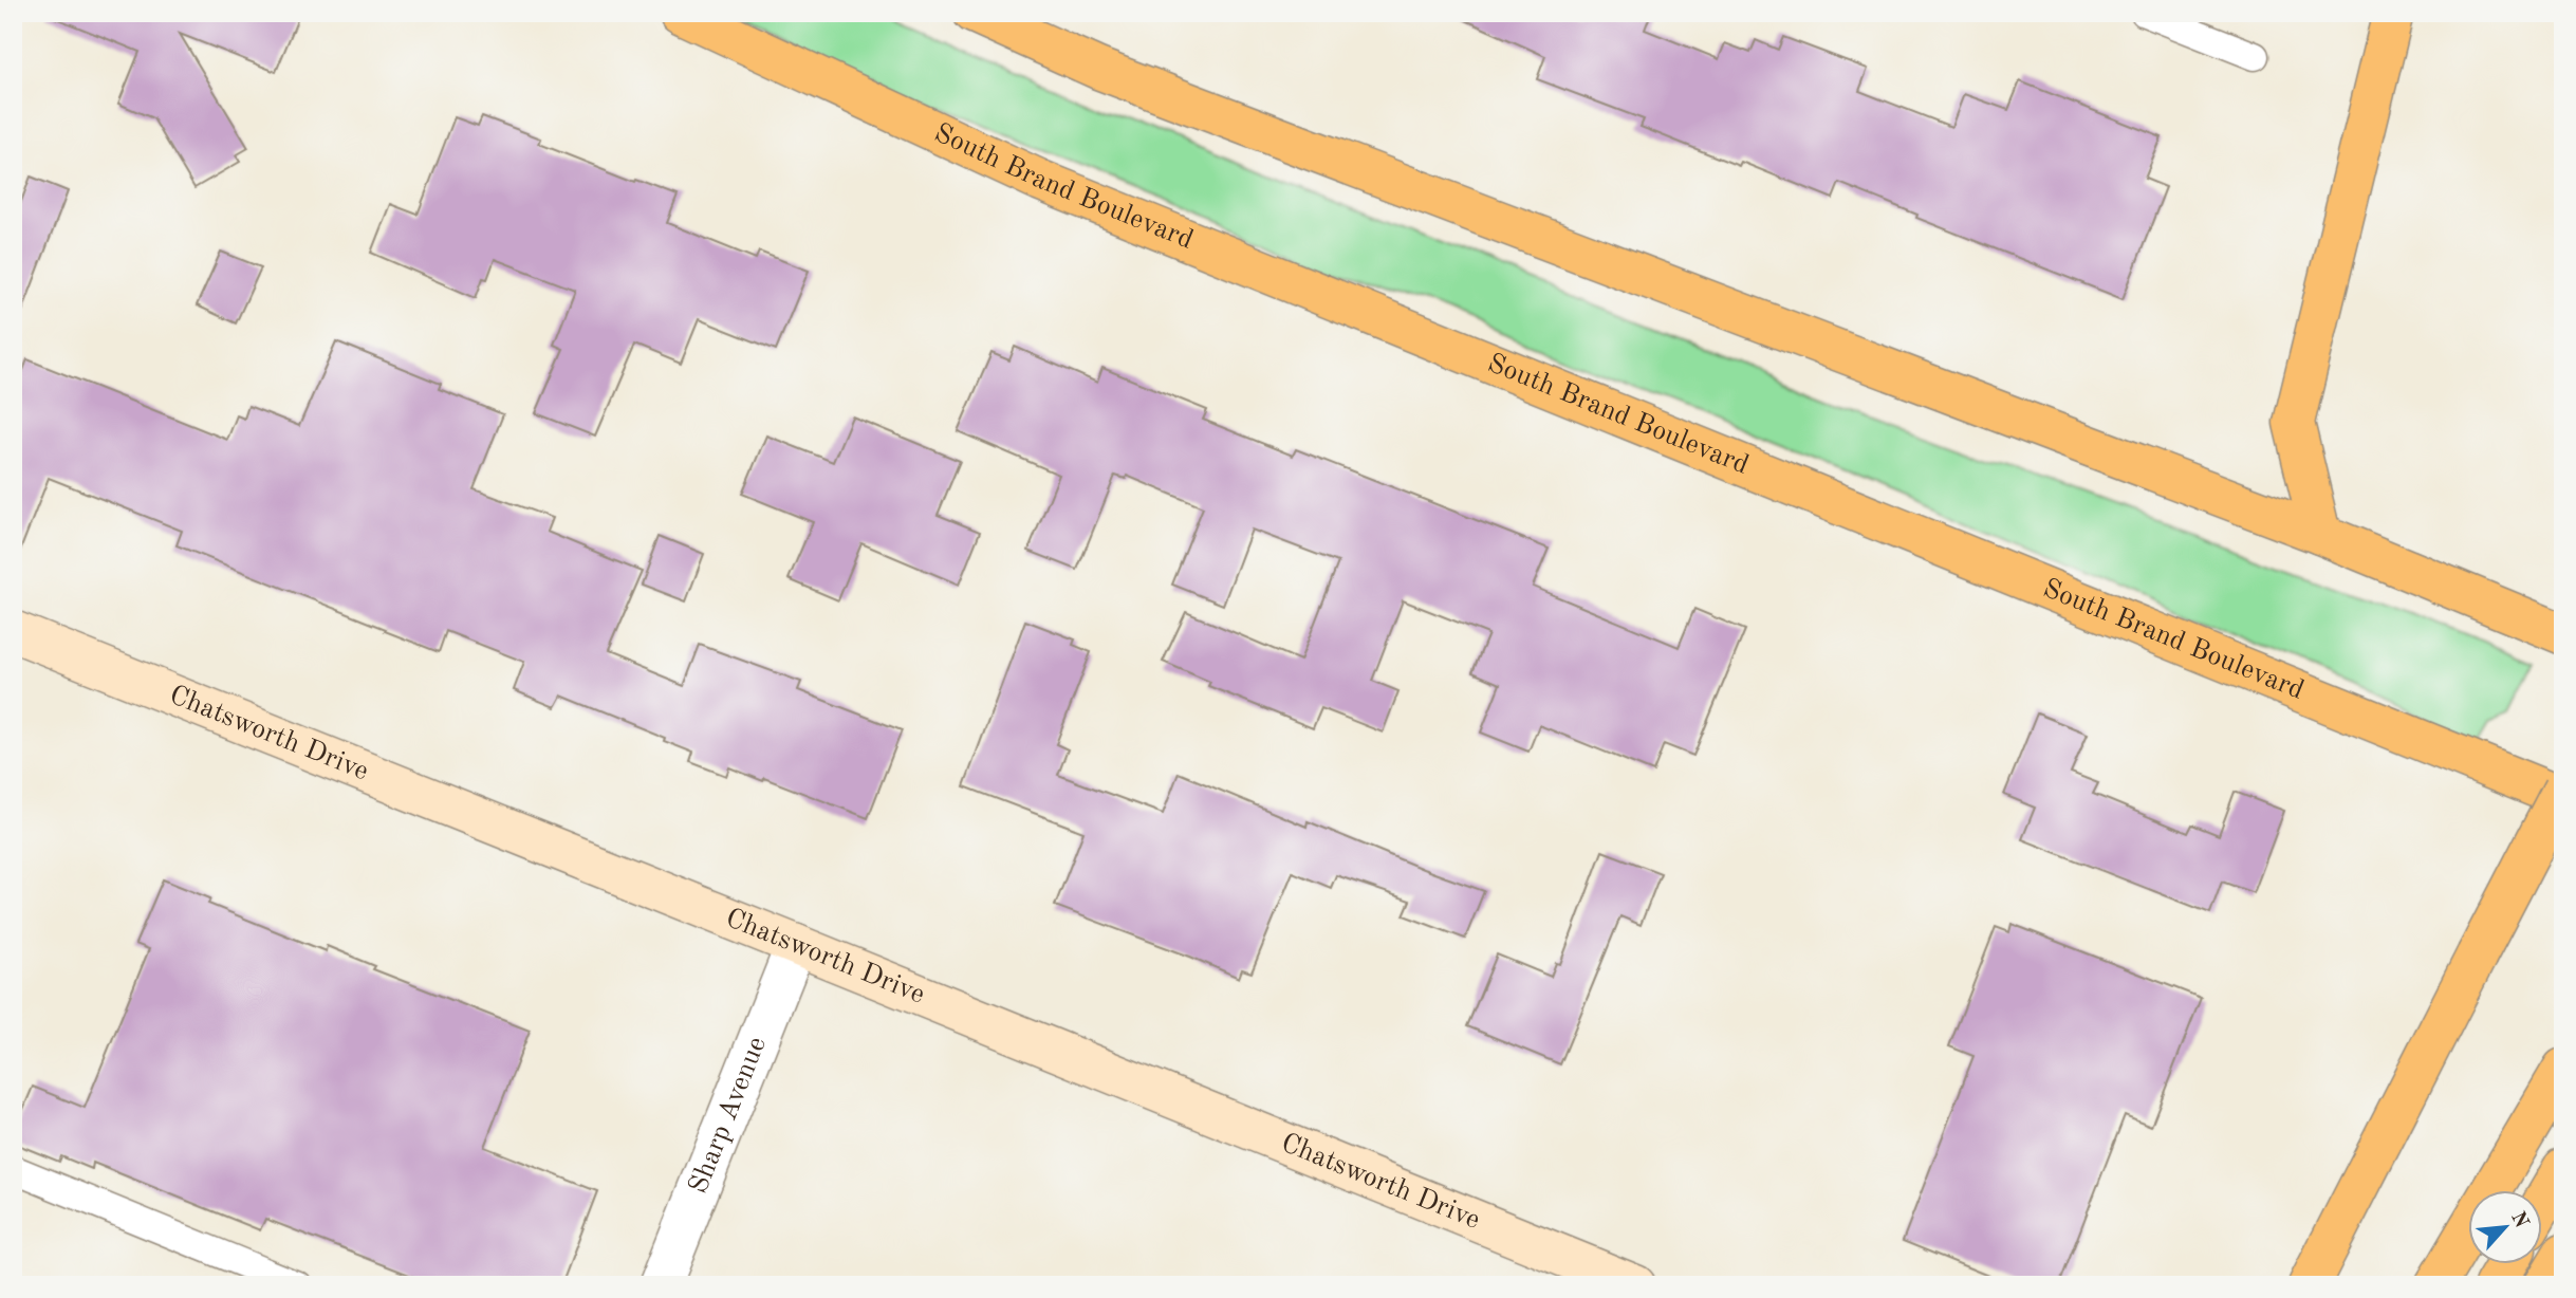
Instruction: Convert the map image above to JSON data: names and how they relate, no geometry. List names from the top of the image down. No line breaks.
{"streets":{"main road":["South Brand Boulevard","Chatsworth Drive"],"street":["Sharp Avenue"]},"crossings":[["Chatsworth Drive","Sharp Avenue"]],"north":"top right"}
